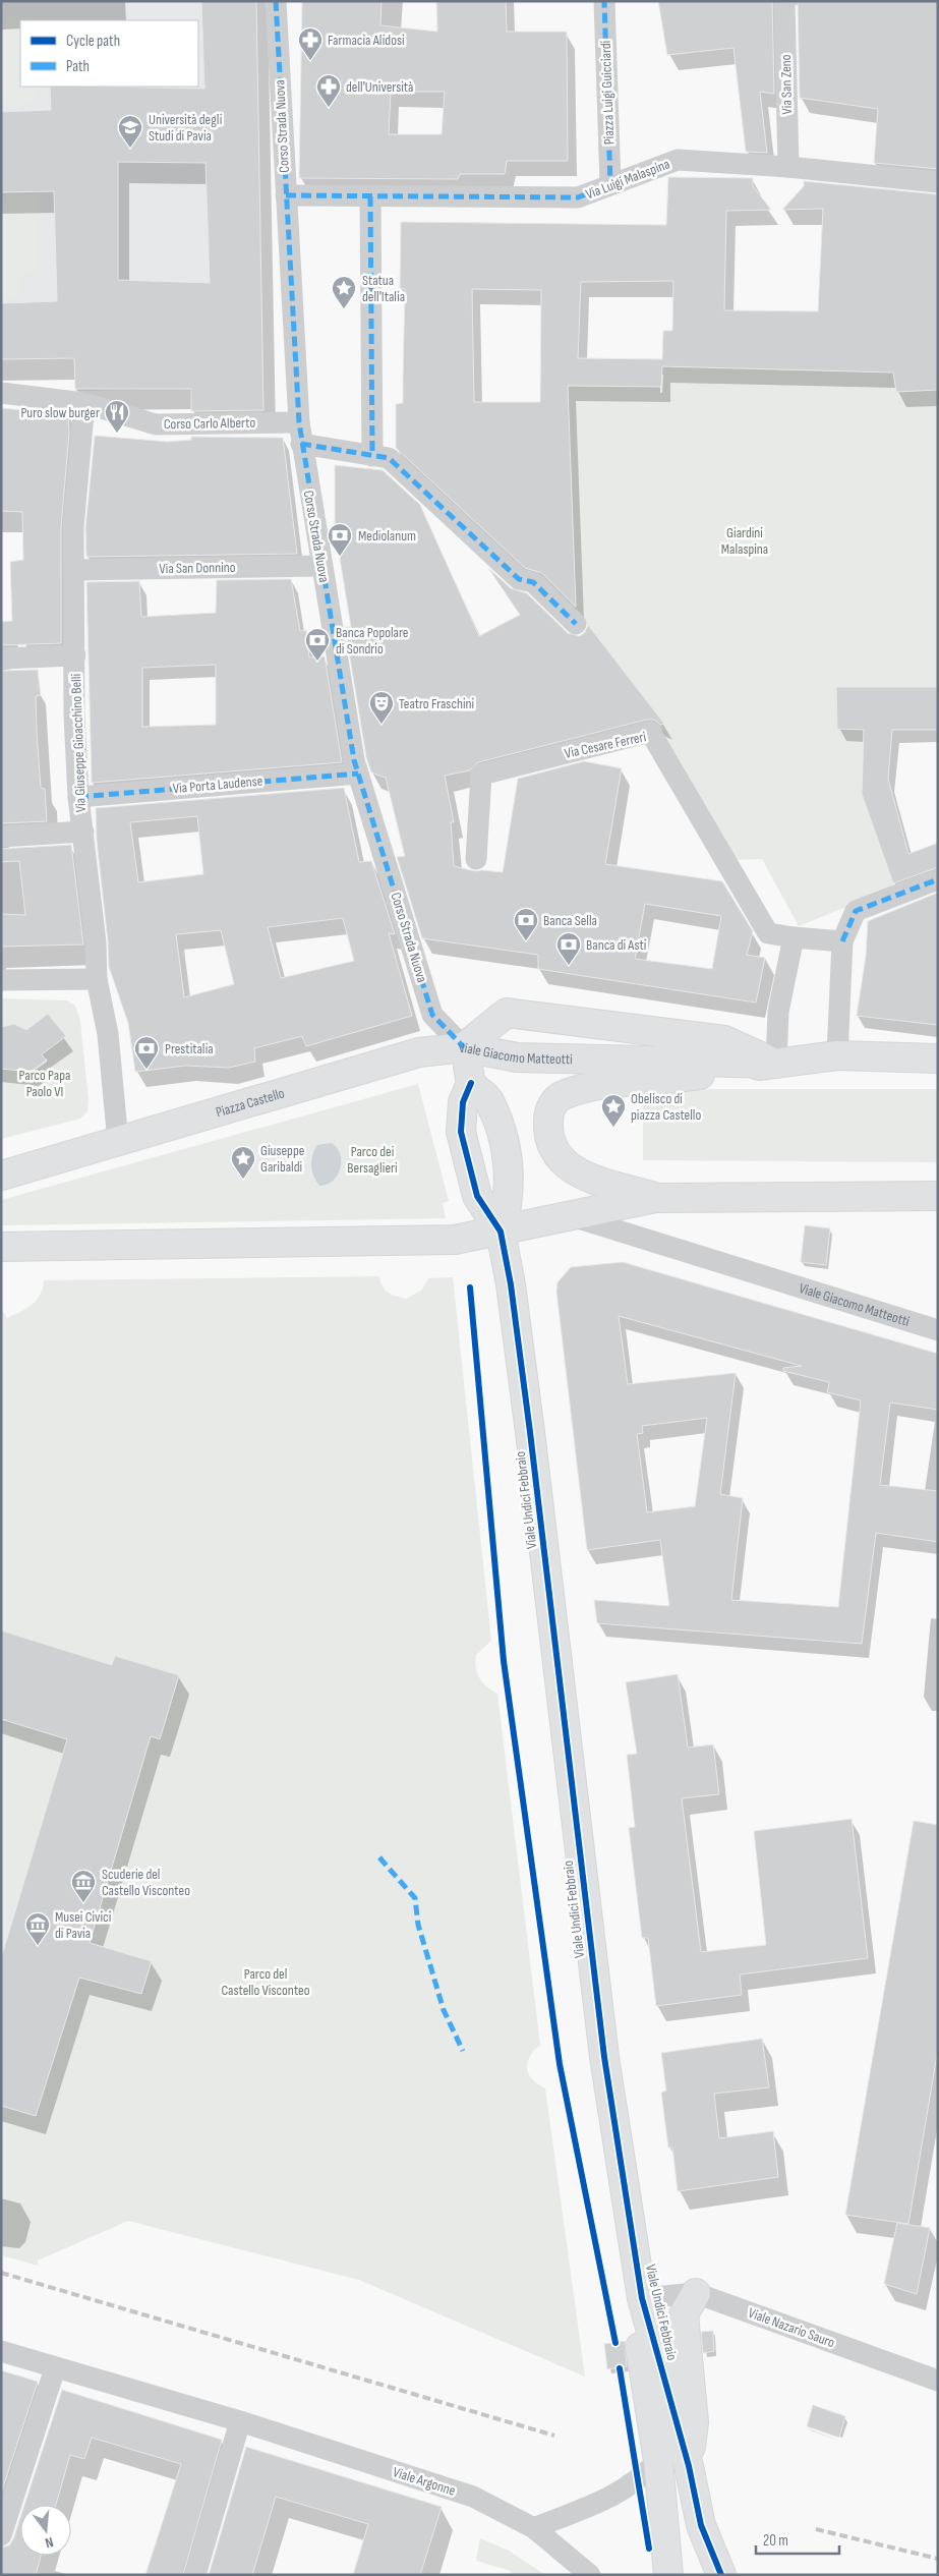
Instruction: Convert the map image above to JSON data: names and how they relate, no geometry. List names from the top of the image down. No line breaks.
{"streets":{"street":["Via San Zeno","Piazza Luigi Guicciardi","Corso Strada Nuova","Via Luigi Malaspina","Corso Carlo Alberto","Via San Donnino","Via Giuseppe Gioacchino Belli","Via Cesare Ferreri","Via Porta Laudense","Viale Giacomo Matteotti","Piazza Castello","Viale Undici Febbraio","Viale Nazario Sauro","Viale Argonne"]},"crossings":[["Via San Zeno","Via Luigi Malaspina"],["Piazza Luigi Guicciardi","Via Luigi Malaspina"],["Corso Strada Nuova","Via Luigi Malaspina"],["Corso Strada Nuova","Corso Carlo Alberto"],["Corso Strada Nuova","Via San Donnino"],["Corso Strada Nuova","Via Porta Laudense"],["Corso Strada Nuova","Viale Giacomo Matteotti"],["Corso Strada Nuova","Piazza Castello"],["Corso Carlo Alberto","Via Giuseppe Gioacchino Belli"],["Via San Donnino","Via Giuseppe Gioacchino Belli"],["Via Giuseppe Gioacchino Belli","Via Porta Laudense"],["Via Giuseppe Gioacchino Belli","Piazza Castello"],["Viale Giacomo Matteotti","Piazza Castello"],["Viale Giacomo Matteotti","Viale Undici Febbraio"],["Viale Undici Febbraio","Viale Nazario Sauro"]],"parks":["Giardini Malaspina","Parco Papa Paolo VI","Parco dei Bersaglieri","Parco del Castello Visconteo"],"places":{"pharmacy":["Farmacia Alidosi","dell'Università"],"school or university":["Università degli Studi di Pavia"],"place":["Statua dell'Italia","Obelisco di piazza Castello","Giuseppe Garibaldi"],"restaurant":["Puro slow burger"],"bank":["Mediolanum","Banca Popolare di Sondrio","Banca Sella","Banca di Asti","Prestitalia"],"theatre":["Teatro Fraschini"],"museum":["Scuderie del Castello Visconteo","Musei Civici di Pavia"]},"legend":["Cycle path","Path"],"scale_bar":"20 m","north":"bottom"}
